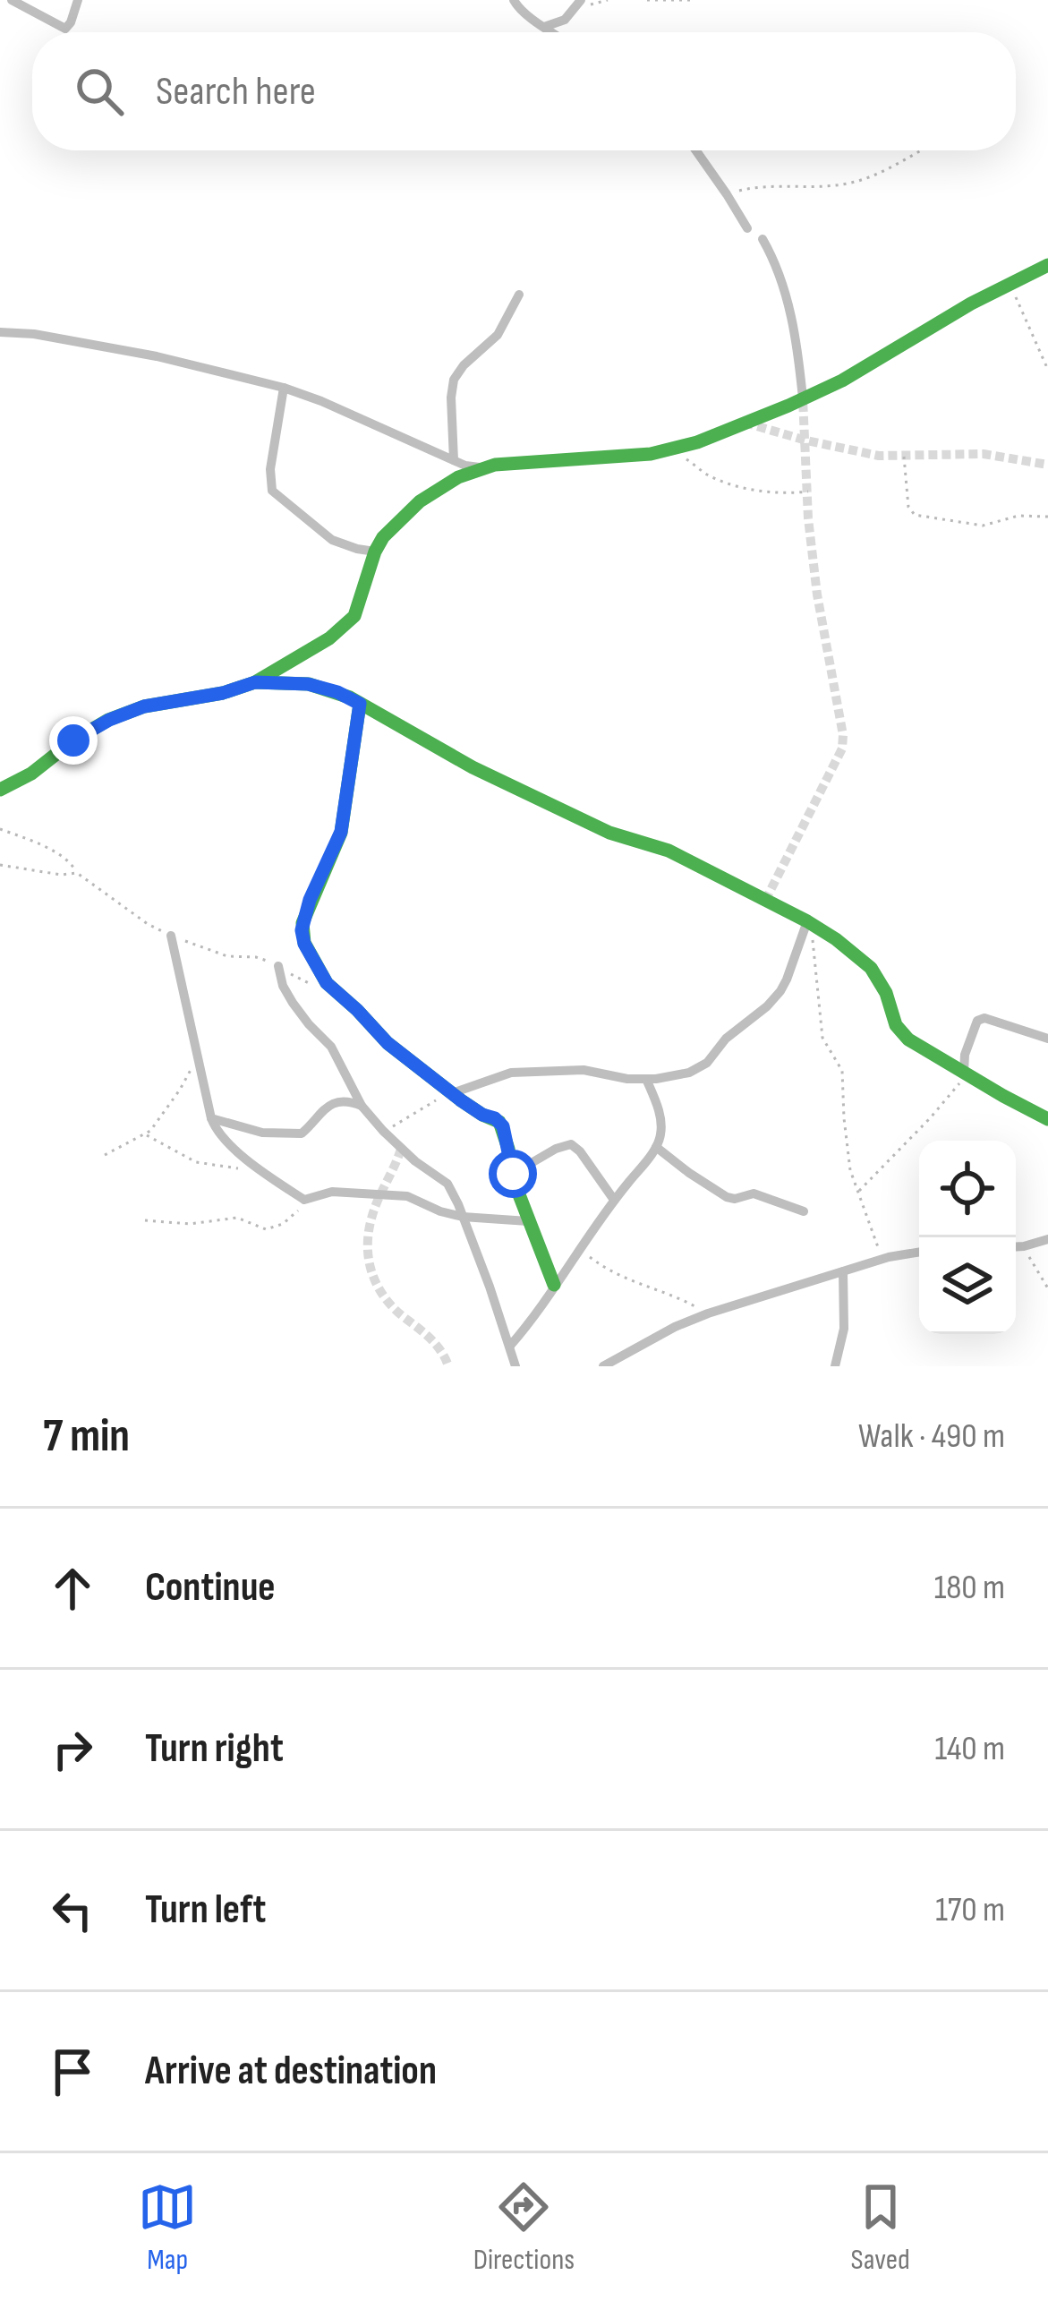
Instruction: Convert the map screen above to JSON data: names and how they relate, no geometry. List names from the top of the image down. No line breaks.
{"page":{"search":"Search here","heading":["7 min","Walk · 490 m"],"list":[["Continue","180 m"],["Turn right","140 m"],["Turn left","170 m"],"Arrive at destination"],"nav":["Map","Directions","Saved"]}}
